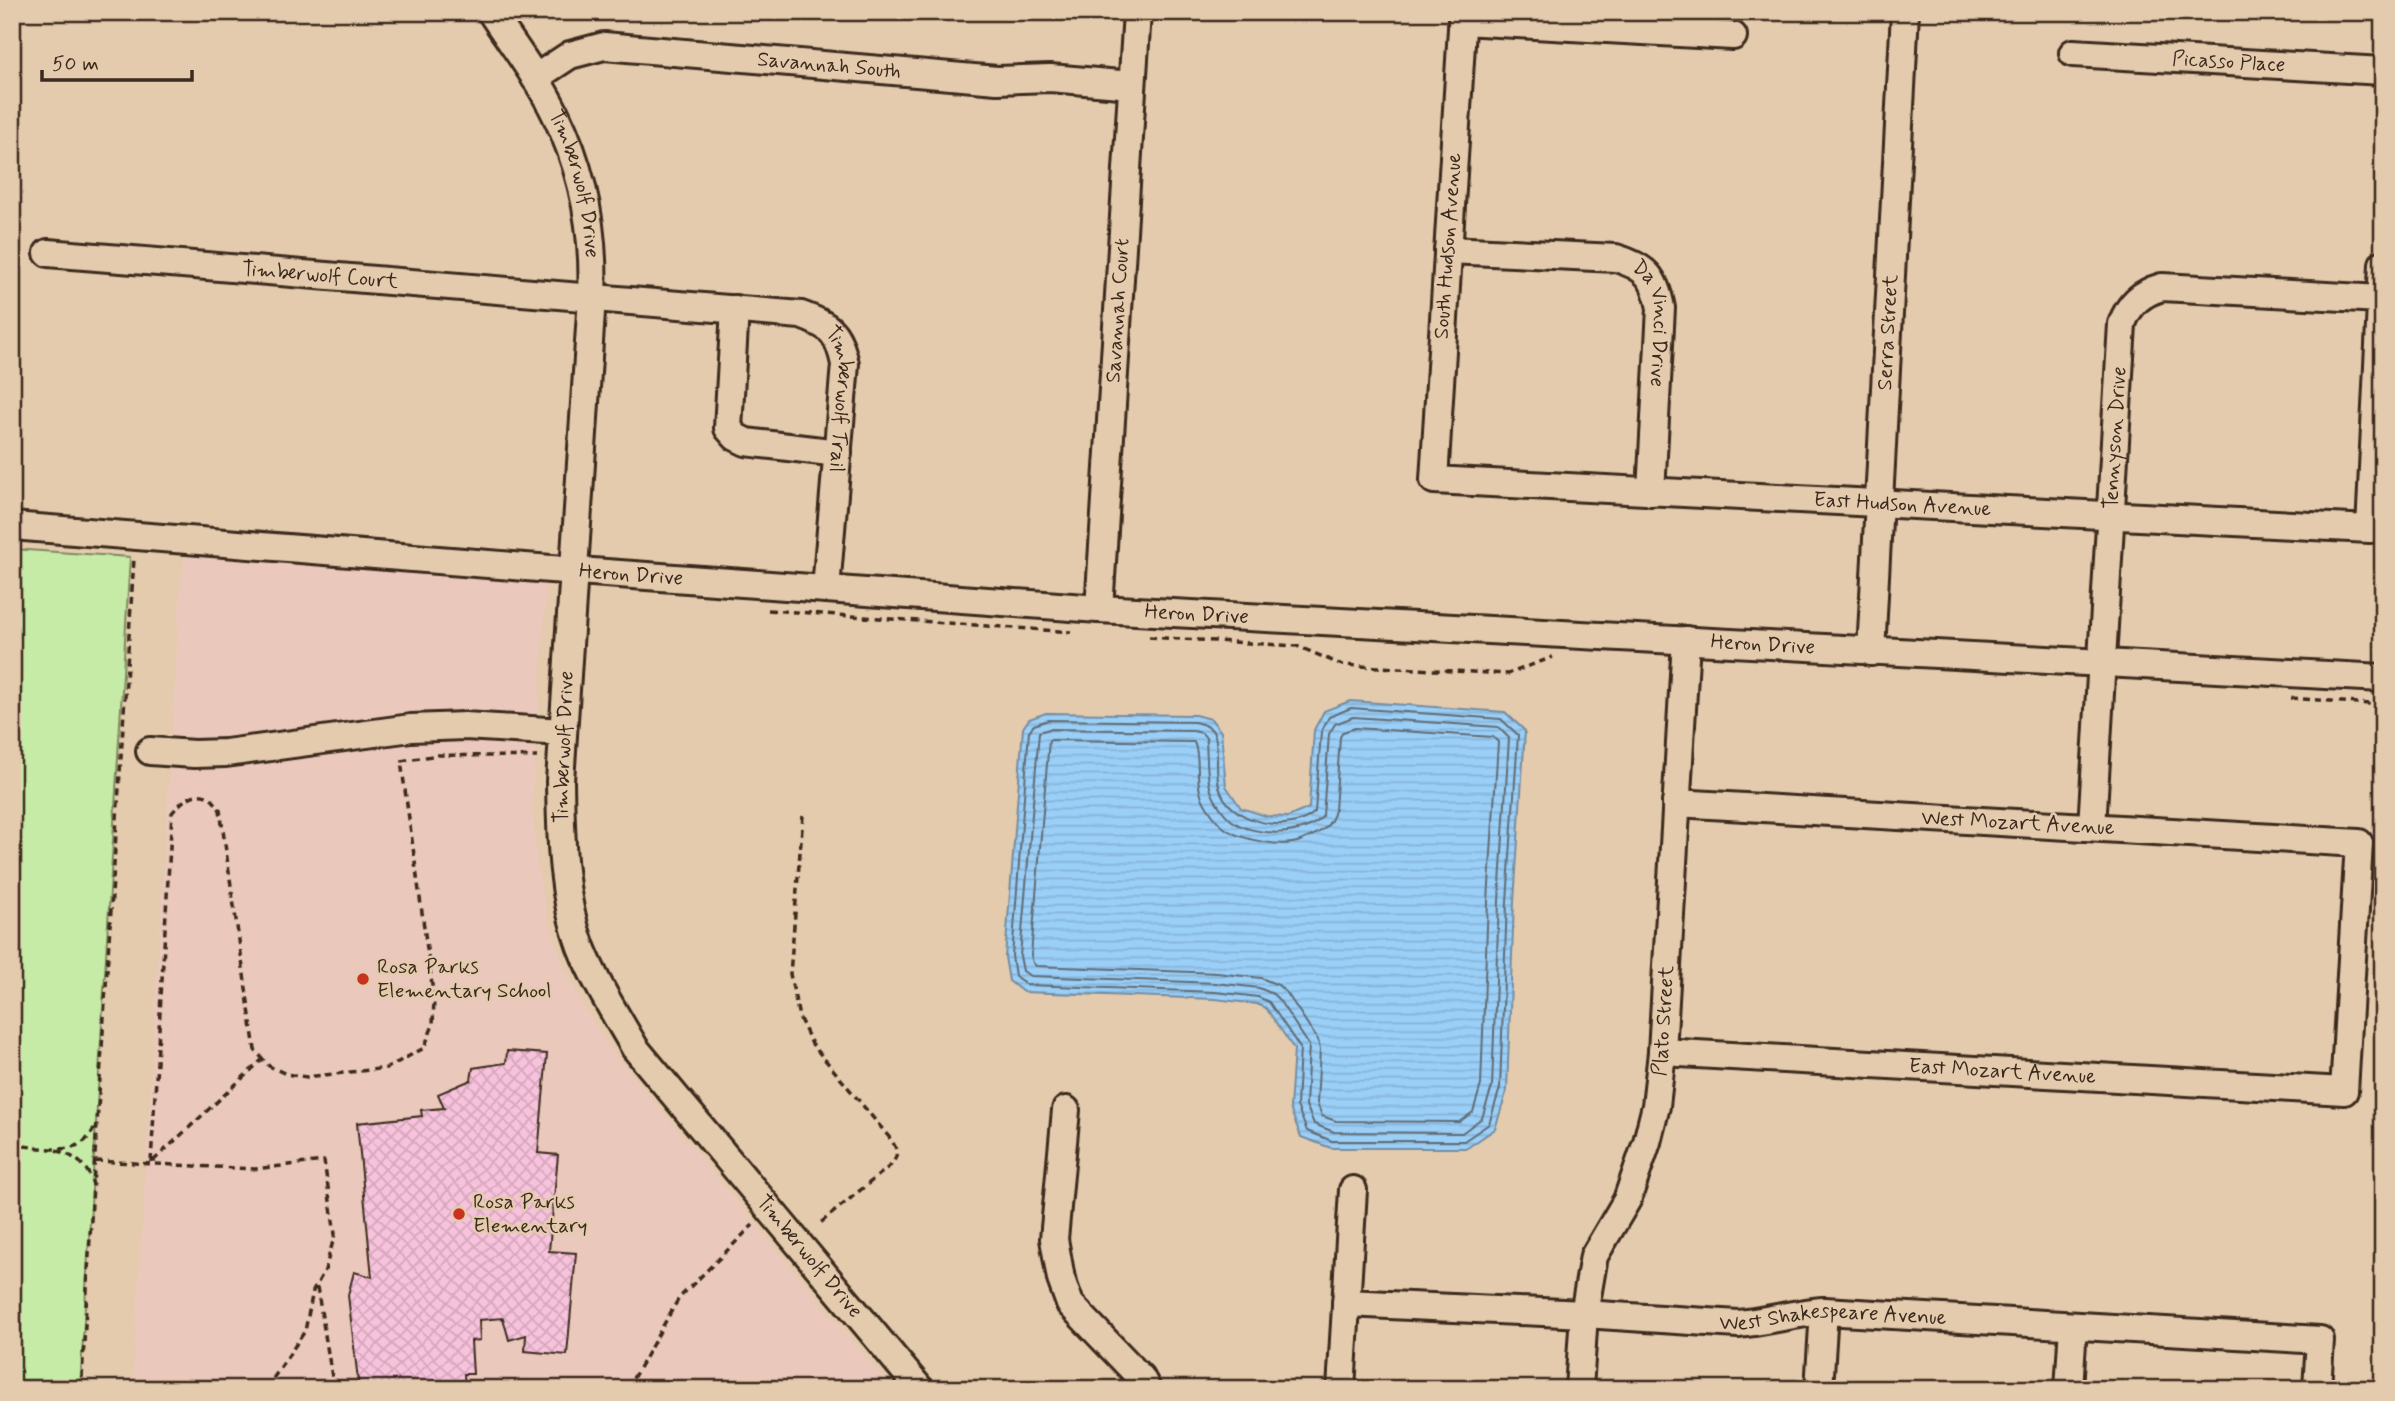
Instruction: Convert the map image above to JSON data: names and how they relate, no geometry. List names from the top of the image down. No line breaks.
{"streets":{"street":["Picasso Place","Savannah South","Timberwolf Drive","South Hudson Avenue","Timberwolf Court","Savannah Court","Da Vinci Drive","Serra Street","Timberwolf Trail","Tennyson Drive","East Hudson Avenue","Heron Drive","West Mozart Avenue","Plato Street","East Mozart Avenue","West Shakespeare Avenue"]},"crossings":[["Savannah South","Timberwolf Drive"],["Savannah South","Savannah Court"],["Timberwolf Drive","Timberwolf Court"],["Timberwolf Drive","Timberwolf Trail"],["Timberwolf Drive","Heron Drive"],["South Hudson Avenue","Da Vinci Drive"],["South Hudson Avenue","East Hudson Avenue"],["Timberwolf Court","Timberwolf Trail"],["Savannah Court","Heron Drive"],["Da Vinci Drive","East Hudson Avenue"],["Serra Street","East Hudson Avenue"],["Serra Street","Heron Drive"],["Timberwolf Trail","Heron Drive"],["Tennyson Drive","East Hudson Avenue"],["Tennyson Drive","Heron Drive"],["Tennyson Drive","West Mozart Avenue"],["Heron Drive","Plato Street"],["West Mozart Avenue","Plato Street"],["West Mozart Avenue","East Mozart Avenue"],["Plato Street","East Mozart Avenue"],["Plato Street","West Shakespeare Avenue"]],"places":["Rosa Parks Elementary School","Rosa Parks Elementary"],"scale_bar":"50 m"}
